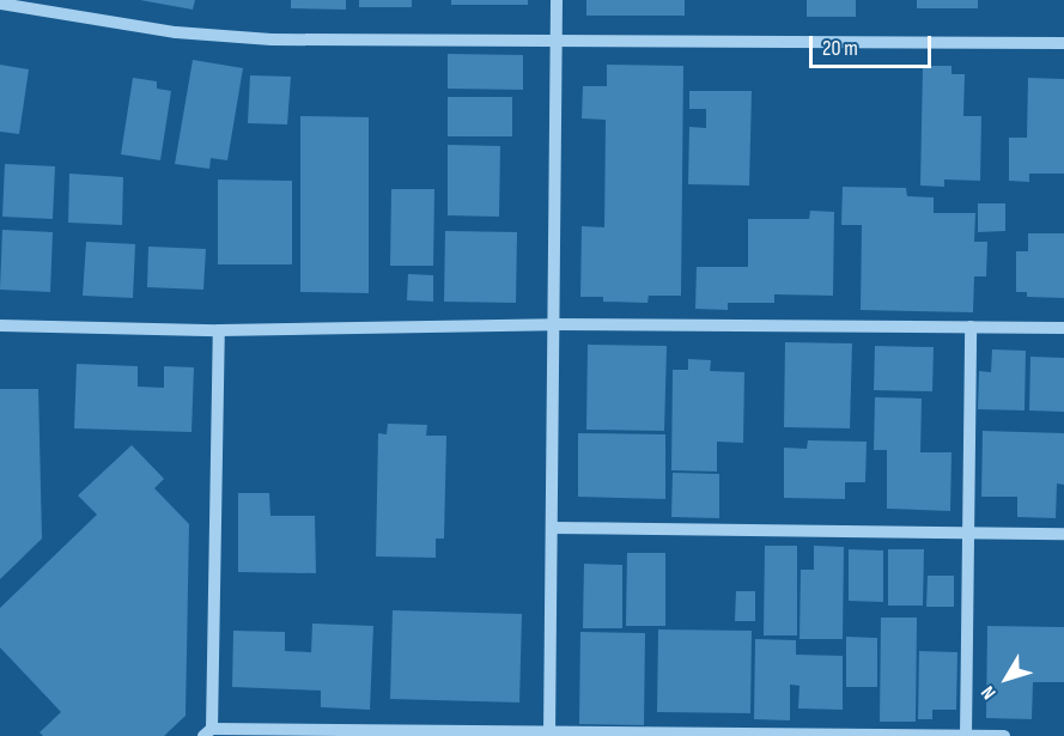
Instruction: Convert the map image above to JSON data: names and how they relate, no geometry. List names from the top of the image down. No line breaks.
{"scale_bar":"20 m","north":"bottom left"}
